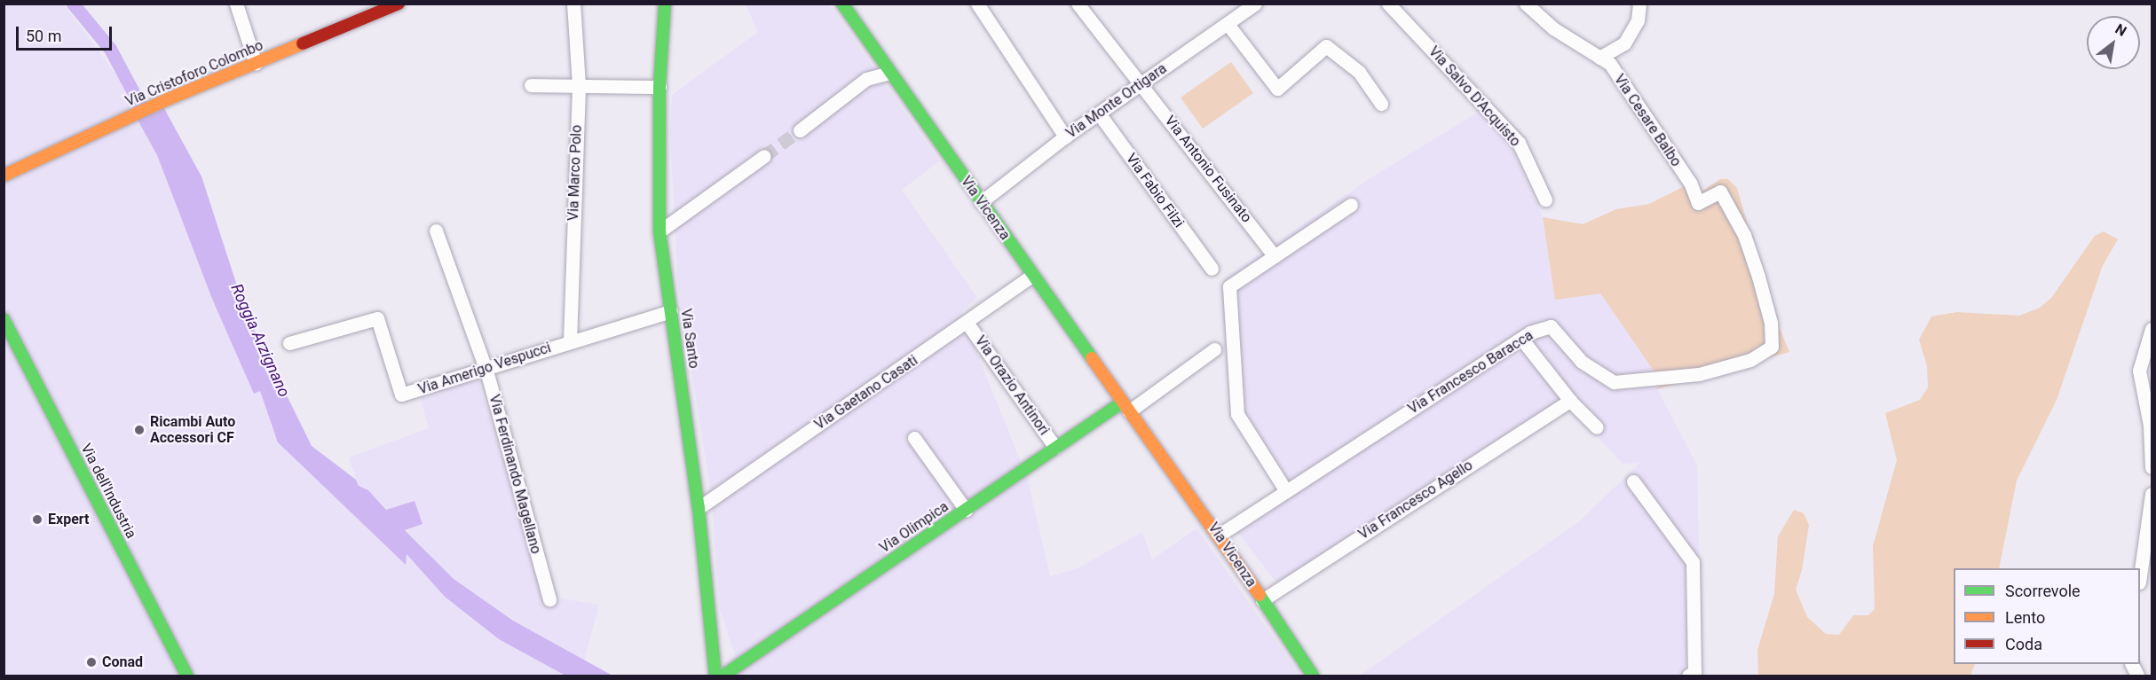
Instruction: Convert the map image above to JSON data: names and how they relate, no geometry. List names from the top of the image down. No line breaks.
{"streets":{"street":["Via Cristoforo Colombo","Via Salvo D'Acquisto","Via Monte Ortigara","Via Cesare Balbo","Via Antonio Fusinato","Via Marco Polo","Via Fabio Filzi","Via Vicenza","Via Santo","Via Amerigo Vespucci","Via Francesco Baracca","Via Orazio Antinori","Via Gaetano Casati","Via Ferdinando Magellano","Via dell'Industria","Via Francesco Agello","Via Olimpica"]},"crossings":[["Via Monte Ortigara","Via Antonio Fusinato"],["Via Monte Ortigara","Via Fabio Filzi"],["Via Monte Ortigara","Via Vicenza"],["Via Cesare Balbo","Via Francesco Baracca"],["Via Marco Polo","Via Amerigo Vespucci"],["Via Vicenza","Via Francesco Baracca"],["Via Vicenza","Via Gaetano Casati"],["Via Vicenza","Via Francesco Agello"],["Via Vicenza","Via Olimpica"],["Via Santo","Via Amerigo Vespucci"],["Via Santo","Via Gaetano Casati"],["Via Amerigo Vespucci","Via Ferdinando Magellano"],["Via Orazio Antinori","Via Gaetano Casati"],["Via Orazio Antinori","Via Olimpica"]],"water":["Roggia Arzignano"],"places":["Ricambi Auto Accessori CF","Expert","Conad"],"legend":["Scorrevole","Lento","Coda"],"scale_bar":"50 m","north":"top right"}
